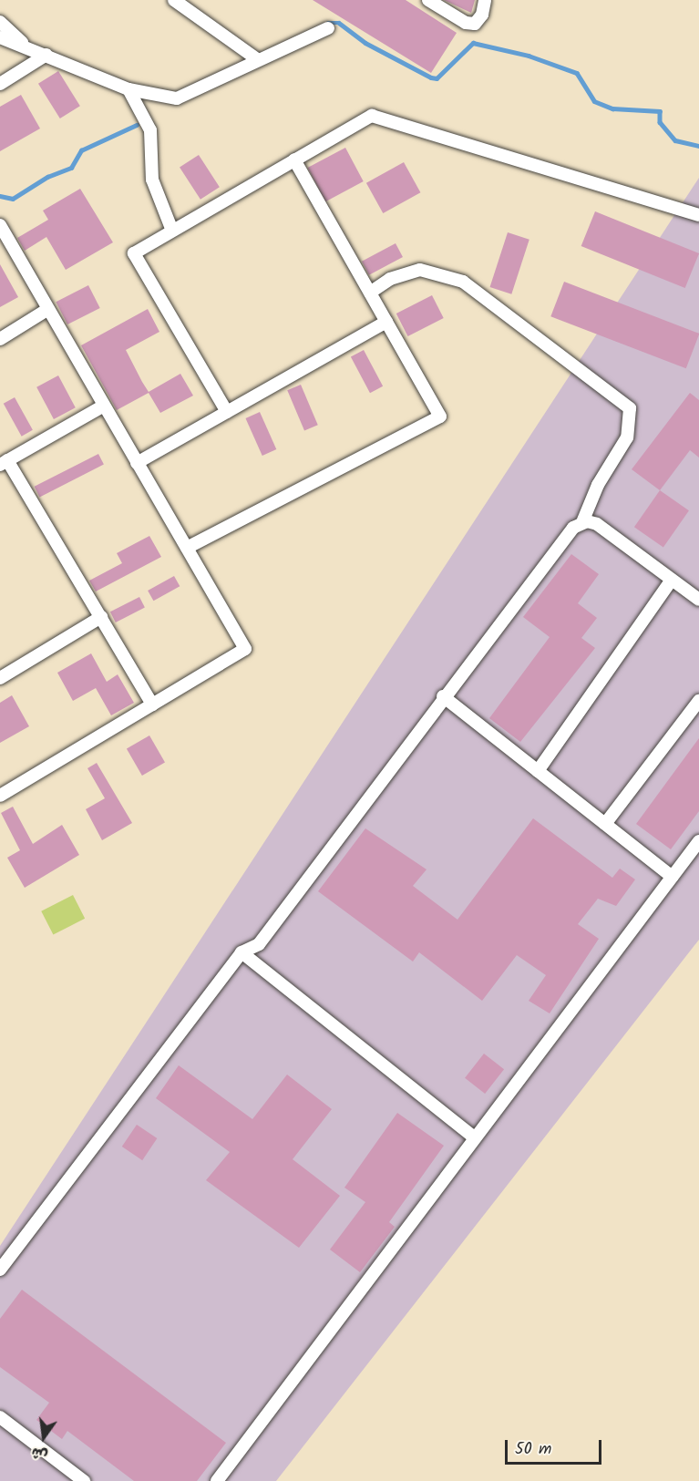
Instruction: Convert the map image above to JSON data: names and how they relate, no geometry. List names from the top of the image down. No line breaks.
{"scale_bar":"50 m","north":"bottom"}
